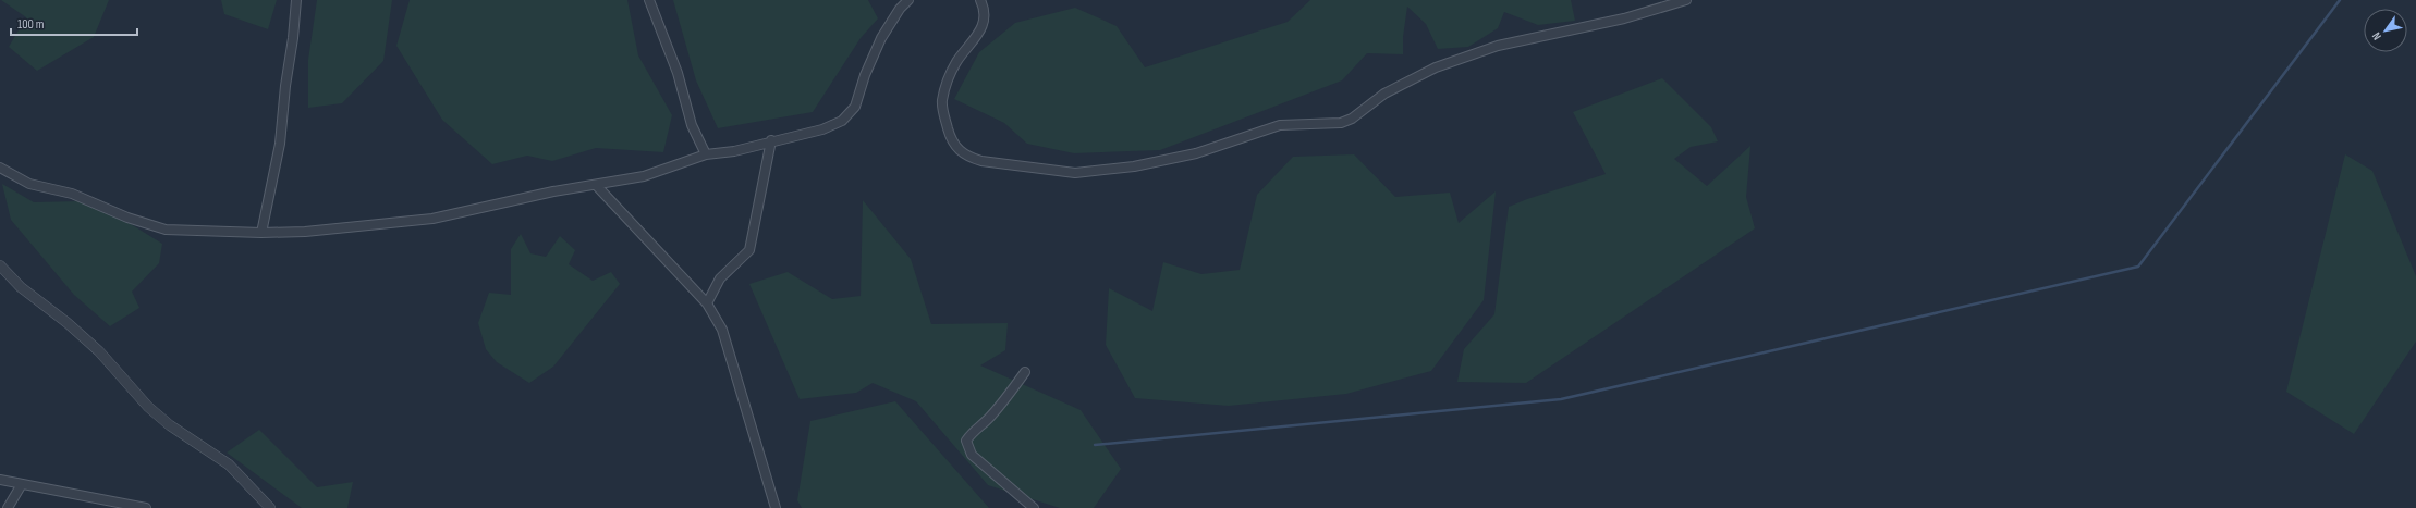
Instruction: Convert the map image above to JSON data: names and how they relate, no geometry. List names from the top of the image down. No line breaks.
{"scale_bar":"100 m","north":"bottom left"}
